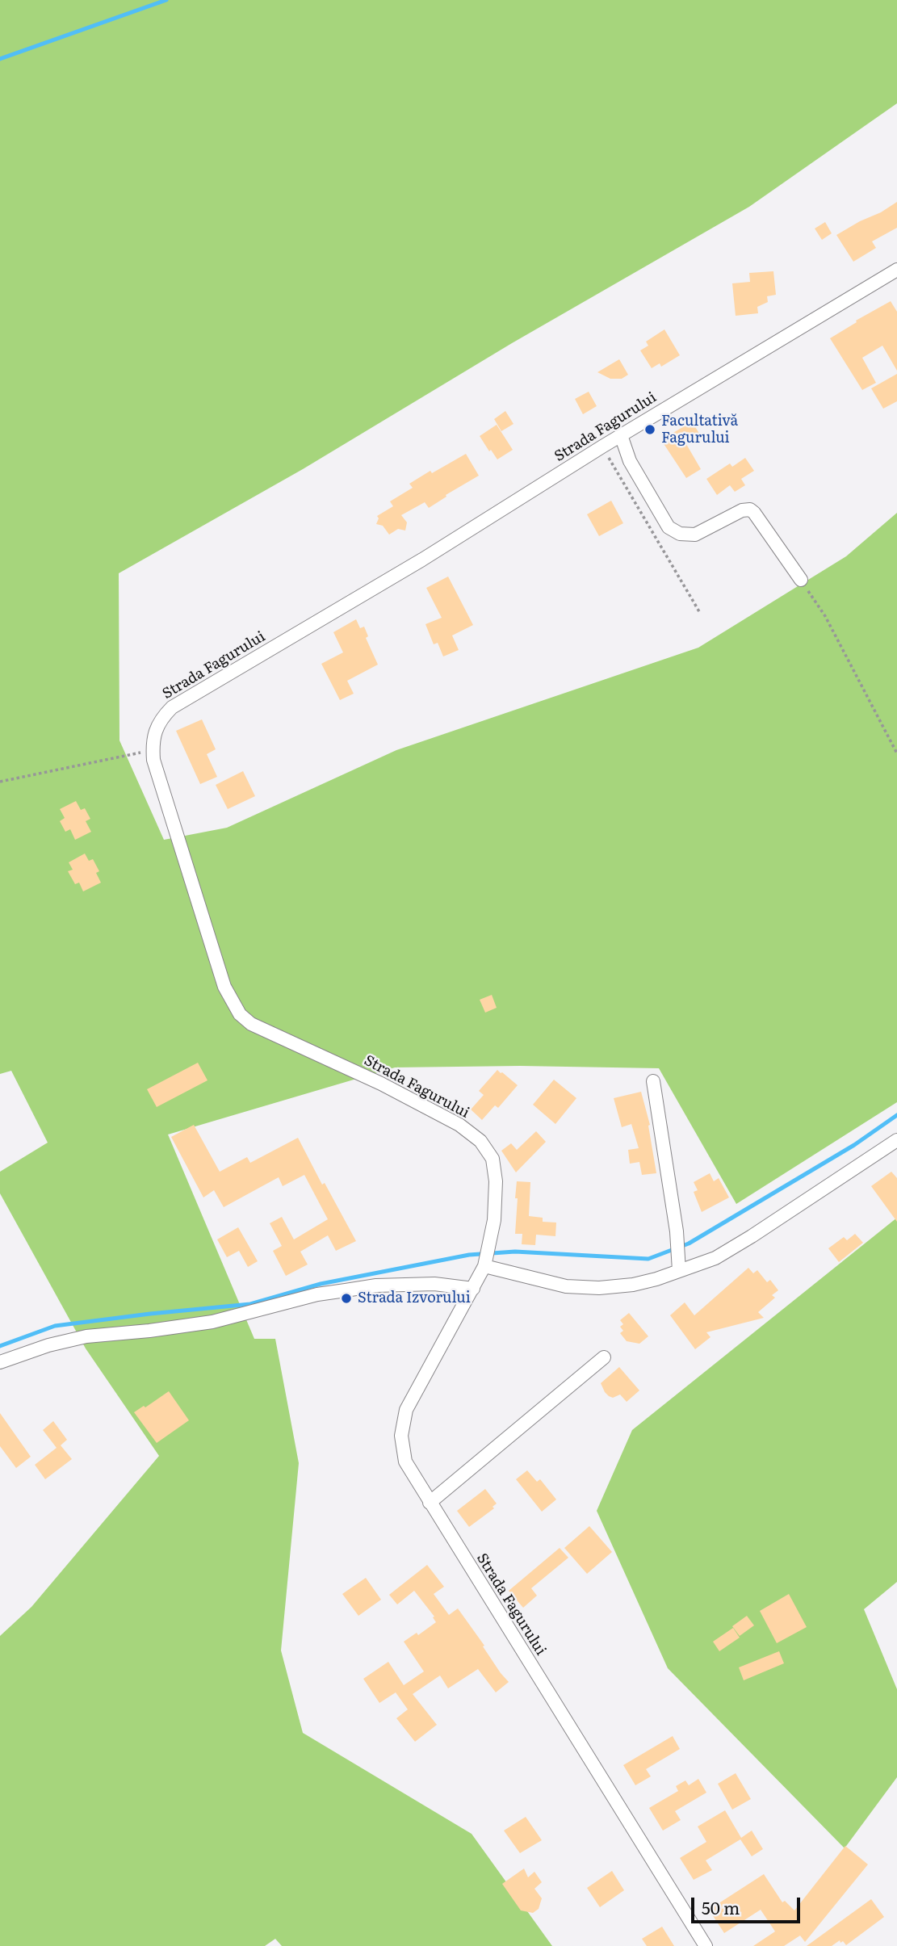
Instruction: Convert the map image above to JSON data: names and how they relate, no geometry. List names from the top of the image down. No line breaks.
{"streets":{"street":["Strada Fagurului"]},"places":["Facultativă Fagurului","Strada Izvorului"],"scale_bar":"50 m"}
